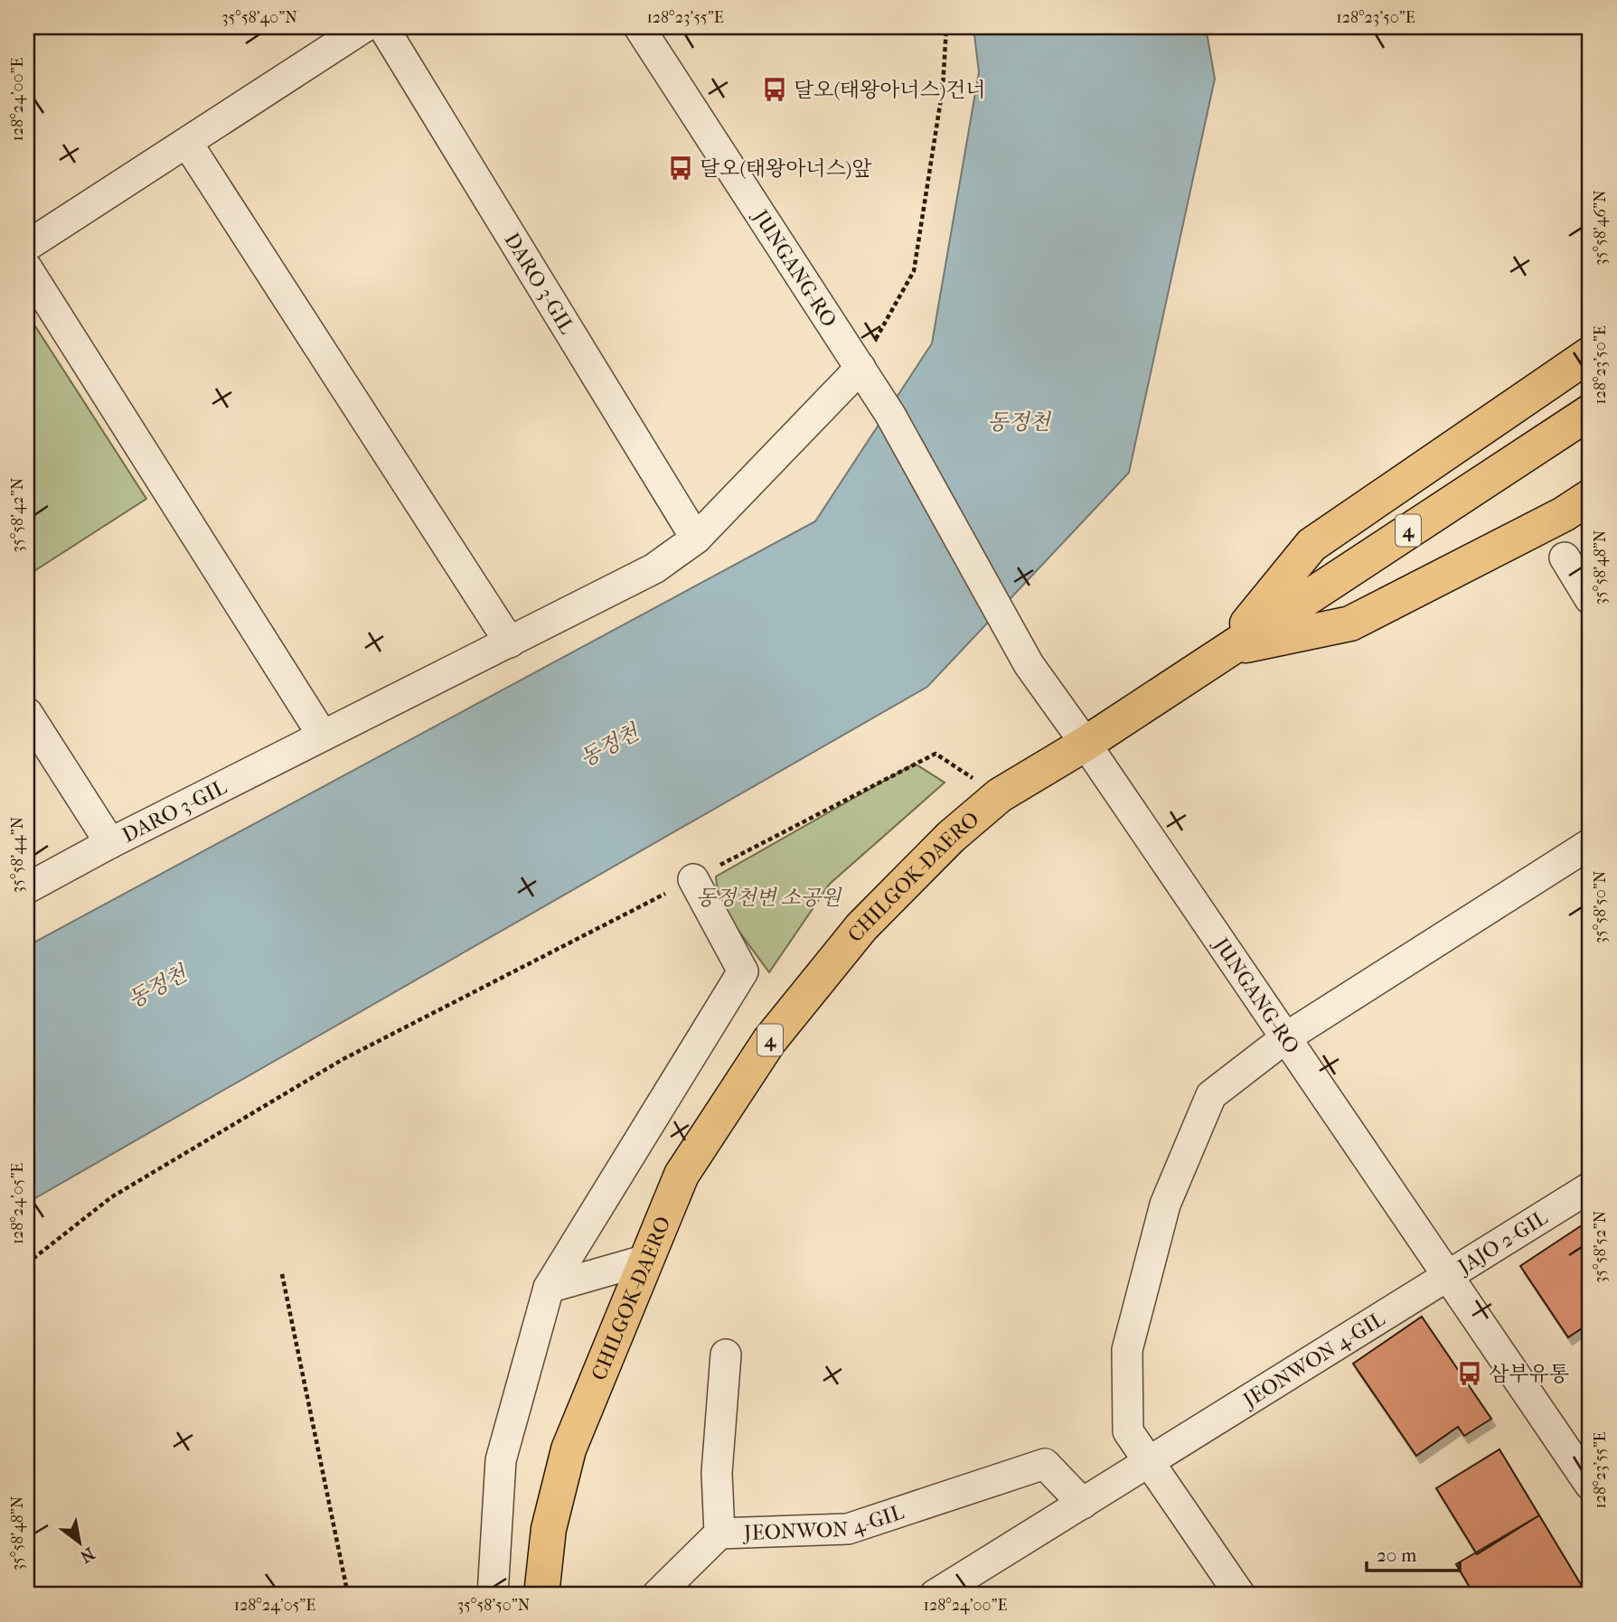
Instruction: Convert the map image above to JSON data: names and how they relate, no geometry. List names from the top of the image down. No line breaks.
{"streets":{"main road":["4","CHILGOK-DAERO"],"street":["JUNGANG-RO","DARO 3-GIL","JAJO 2-GIL","JEONWON 4-GIL"]},"crossings":[["JUNGANG-RO","DARO 3-GIL"],["JUNGANG-RO","CHILGOK-DAERO"],["JUNGANG-RO","JAJO 2-GIL"],["JUNGANG-RO","JEONWON 4-GIL"],["JAJO 2-GIL","JEONWON 4-GIL"]],"water":["동정천"],"parks":["동정천변 소공원"],"places":{"bus stop":["달오(태왕아너스)건너","달오(태왕아너스)앞","삼부유통"]},"scale_bar":"20 m","north":"bottom right","coordinates":["35°58'40\"N","128°23'55\"E","128°23'50\"E","128°24'00\"E","35°58'46\"N","35°58'42\"N","35°58'48\"N","35°58'44\"N","35°58'50\"N","128°24'05\"E","35°58'52\"N"]}
